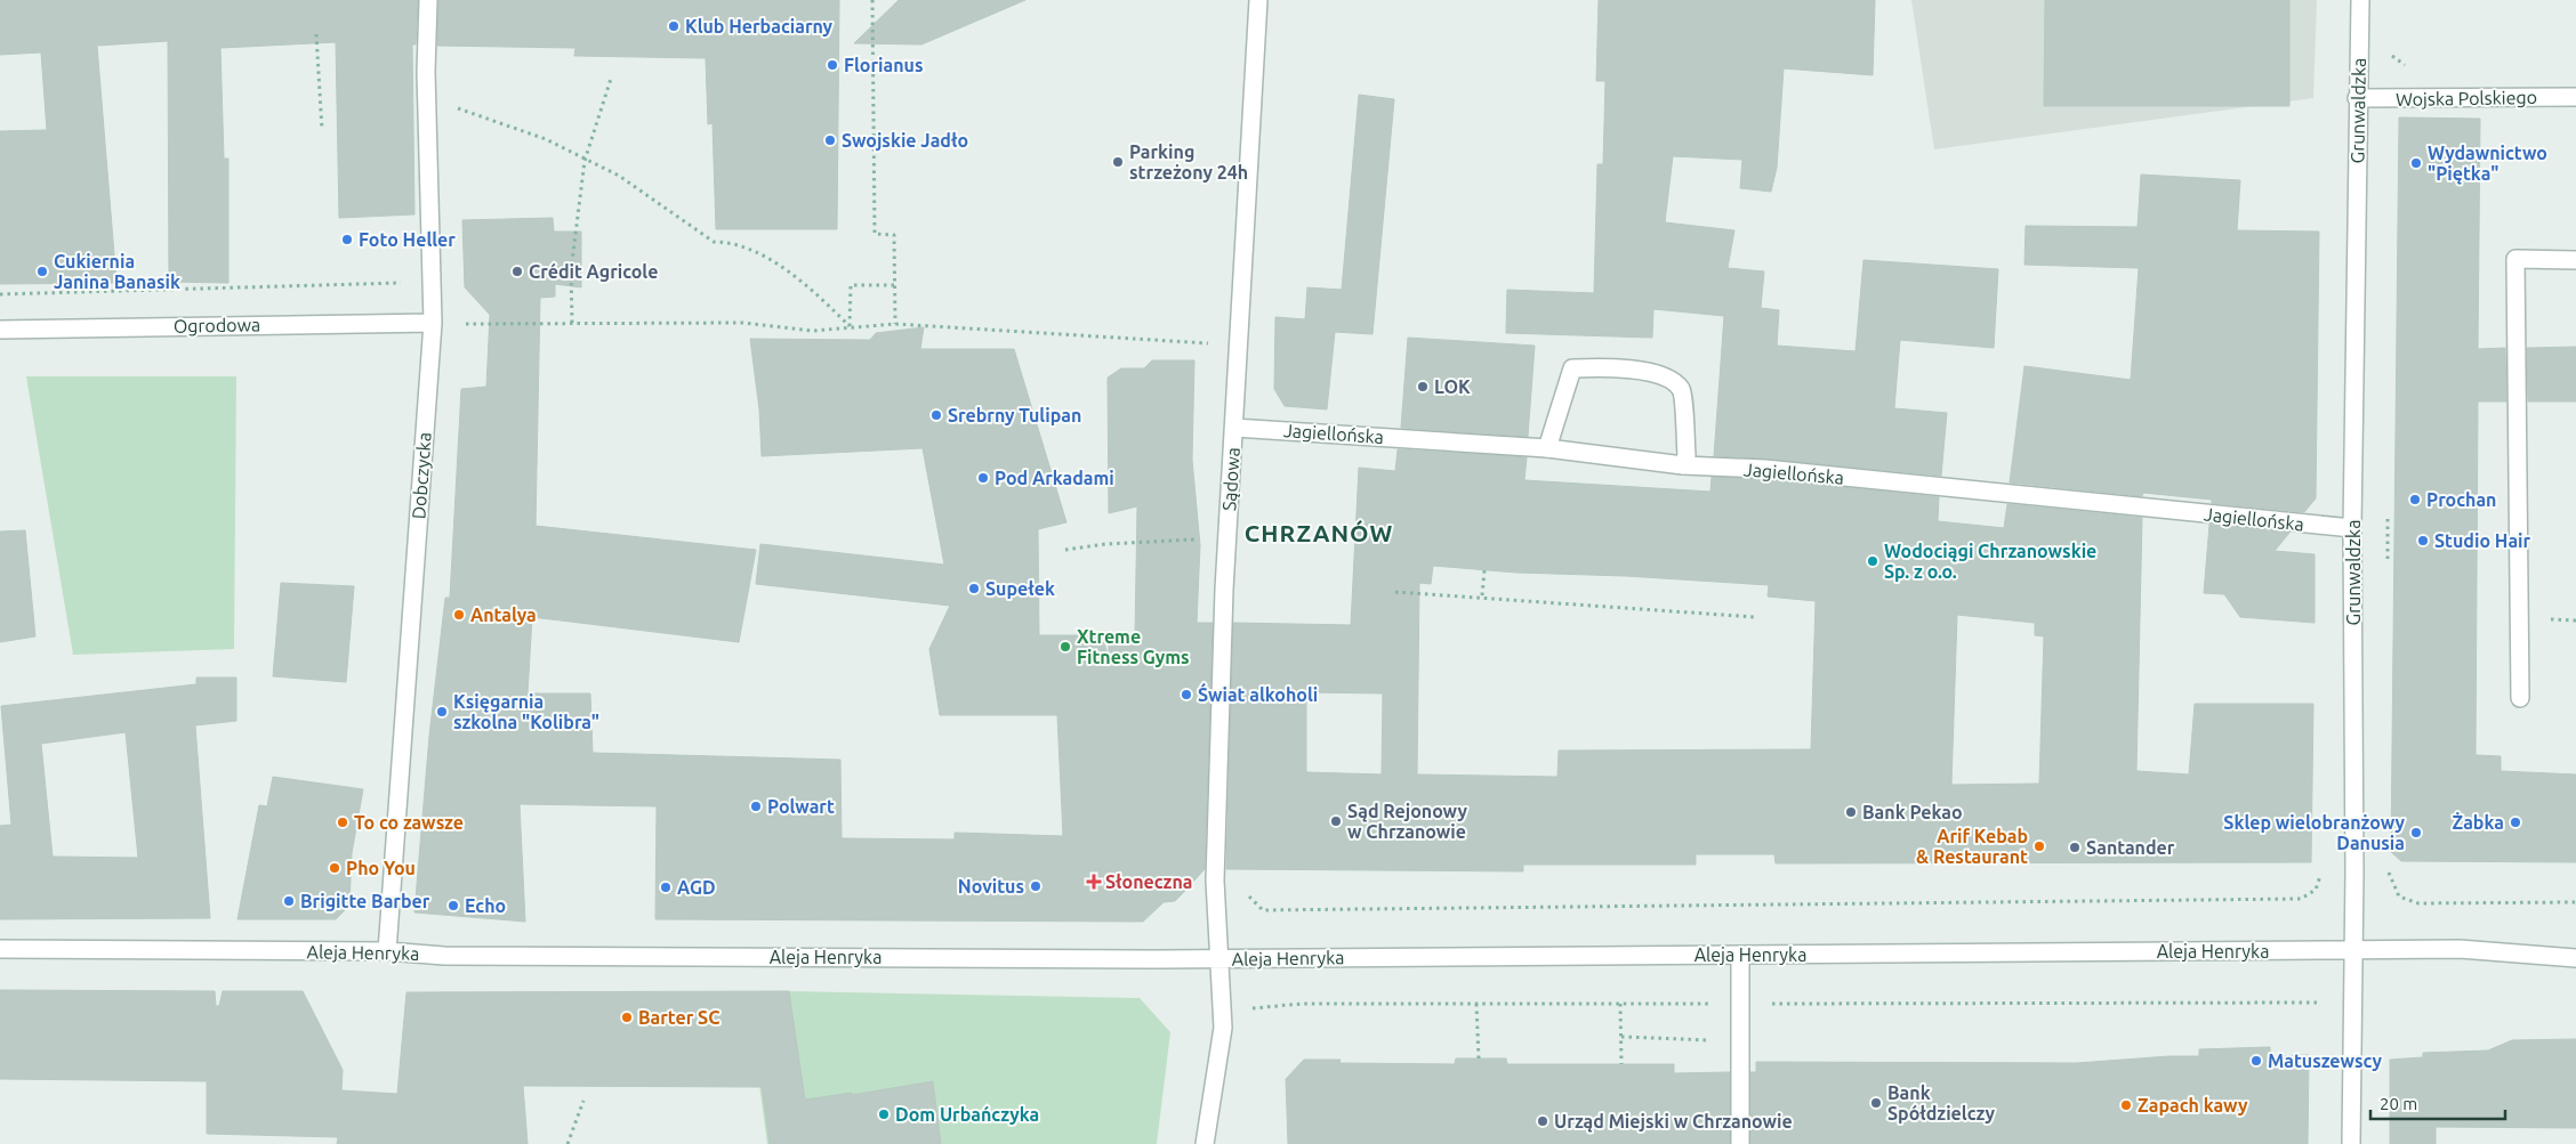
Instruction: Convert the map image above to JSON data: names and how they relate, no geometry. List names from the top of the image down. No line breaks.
{"streets":{"street":["Wojska Polskiego","Grunwaldzka","Ogrodowa","Jagiellońska","Dobczycka","Sądowa","Aleja Henryka"]},"crossings":[["Wojska Polskiego","Grunwaldzka"],["Grunwaldzka","Jagiellońska"],["Grunwaldzka","Aleja Henryka"],["Ogrodowa","Dobczycka"],["Jagiellońska","Sądowa"],["Dobczycka","Aleja Henryka"],["Sądowa","Aleja Henryka"]],"districts":["CHRZANÓW"],"places":{"other":["Klub Herbaciarny","Florianus","Swojskie Jadło","Parking strzeżony 24h","Wydawnictwo \"Piętka\"","Foto Heller","Cukiernia Janina Banasik","Crédit Agricole","LOK","Srebrny Tulipan","Pod Arkadami","Prochan","Studio Hair","Wodociągi Chrzanowskie Sp. z o.o.","Supełek","Antalya","Xtreme Fitness Gyms","Świat alkoholi","Księgarnia szkolna \"Kolibra\"","Polwart","Bank Pekao","Sąd Rejonowy w Chrzanowie","To co zawsze","Żabka","Sklep wielobranżowy Danusia","Arif Kebab & Restaurant","Santander","Pho You","Novitus","AGD","Brigitte Barber","Echo","Barter SC","Matuszewscy","Bank Spółdzielczy","Zapach kawy","Dom Urbańczyka","Urząd Miejski w Chrzanowie"],"health":["Słoneczna"]},"scale_bar":"20 m"}
